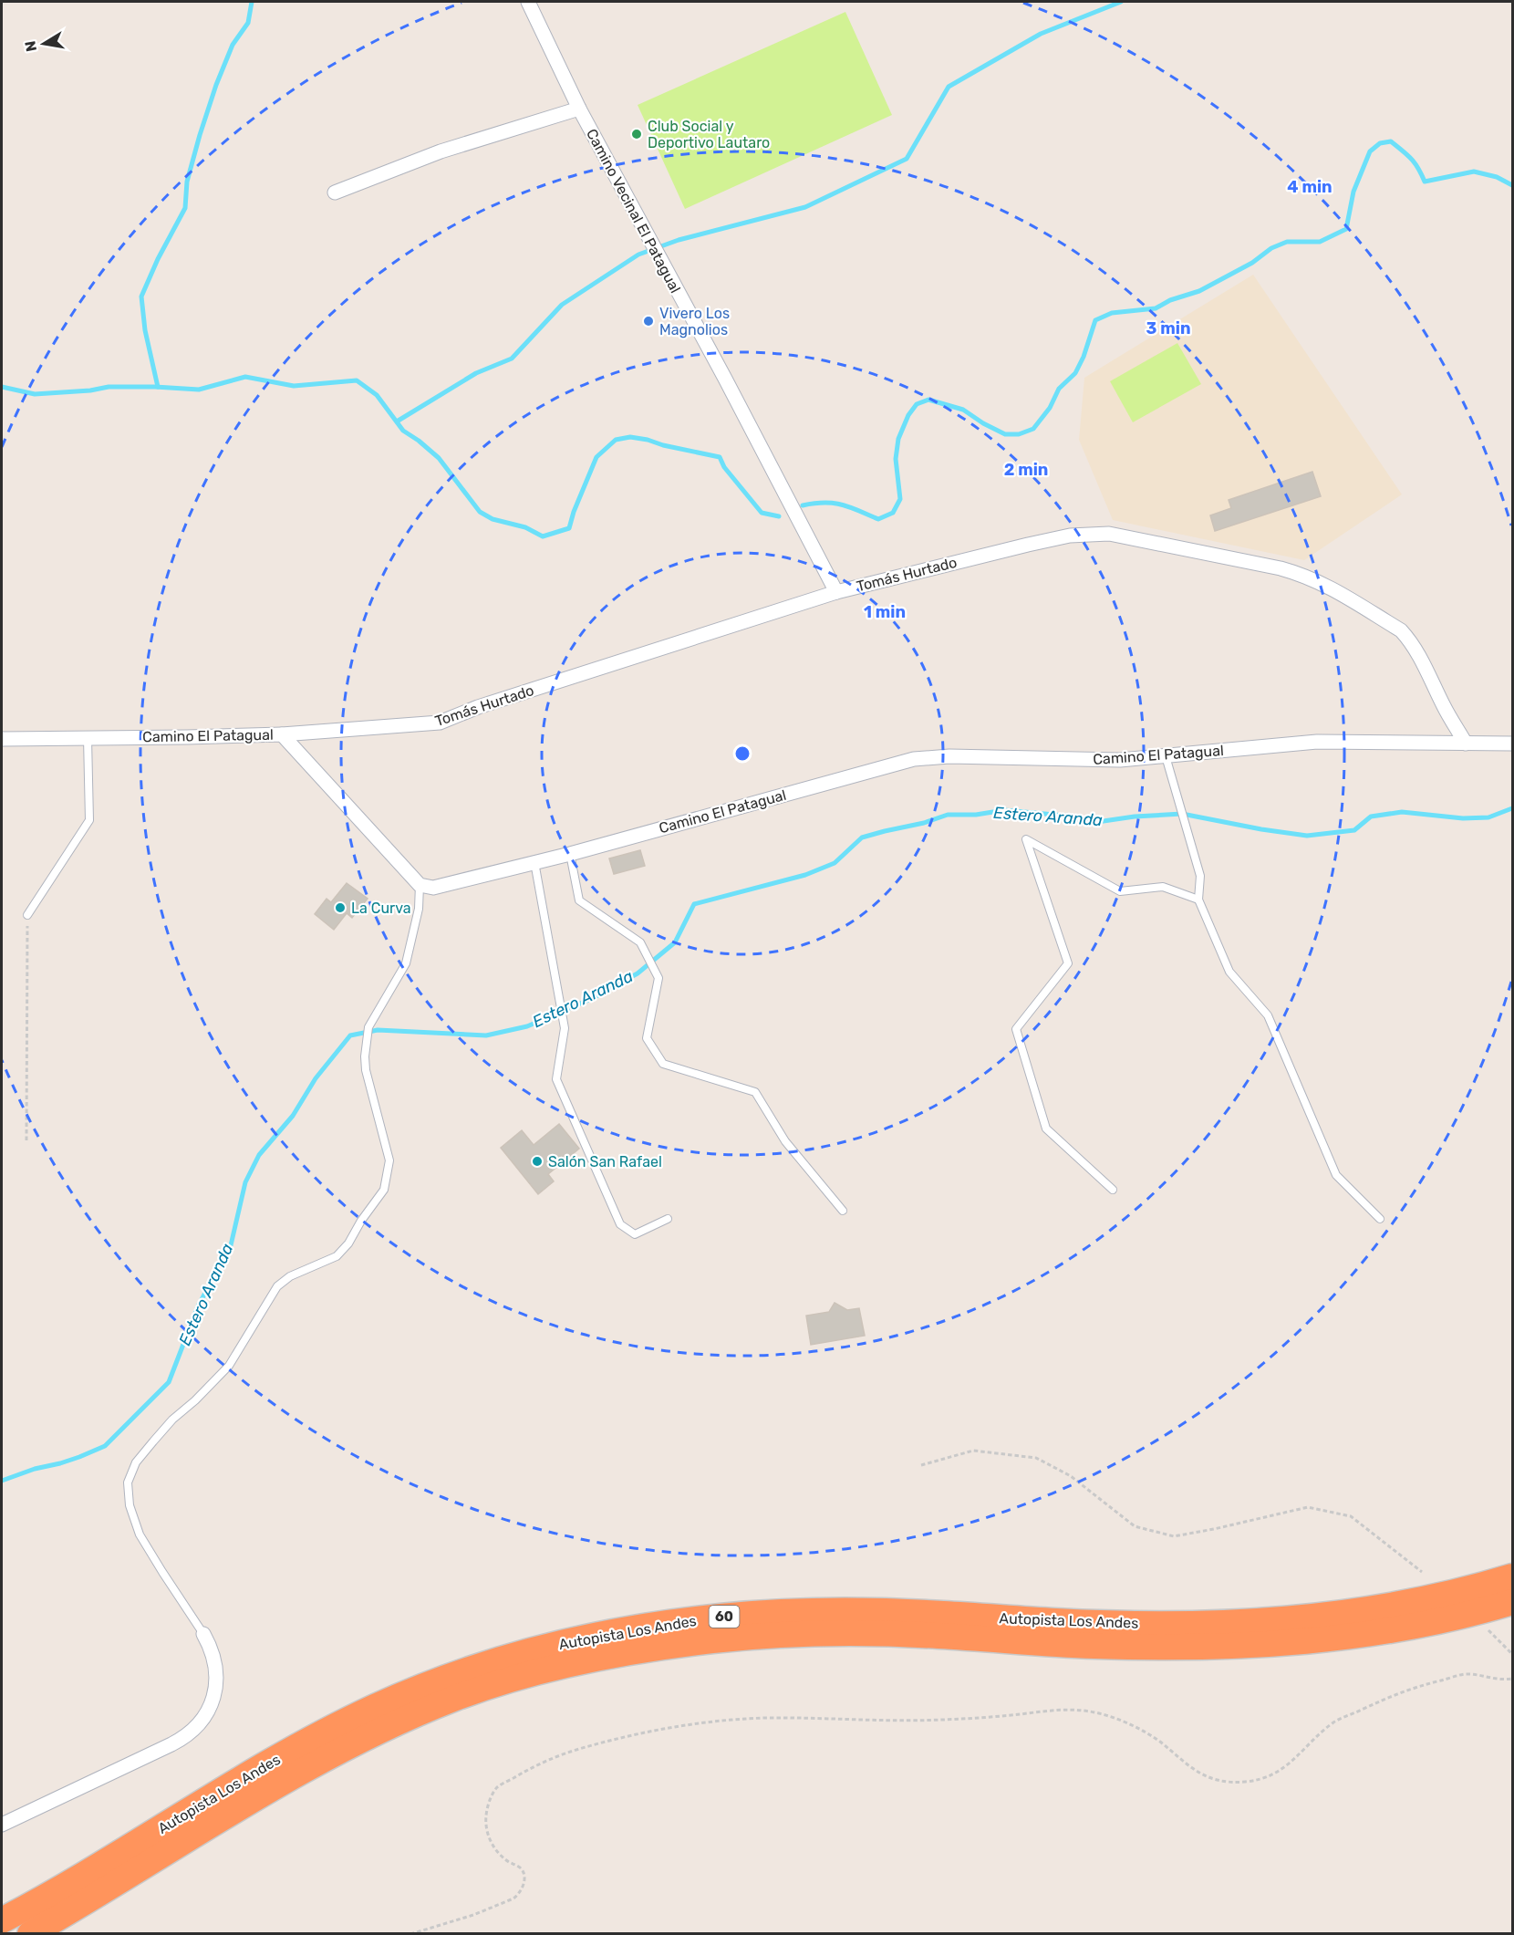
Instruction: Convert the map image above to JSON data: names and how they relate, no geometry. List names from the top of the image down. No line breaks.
{"streets":{"highway":["60","Autopista Los Andes"],"street":["Camino Vecinal El Patagual","Tomás Hurtado","Camino El Patagual"]},"crossings":[["Camino Vecinal El Patagual","Tomás Hurtado"],["Tomás Hurtado","Camino El Patagual"]],"water":["Estero Aranda"],"places":["Club Social y Deportivo Lautaro","Vivero Los Magnolios","La Curva","Salón San Rafael"],"north":"left","rings":["4 min","3 min","2 min","1 min"]}
